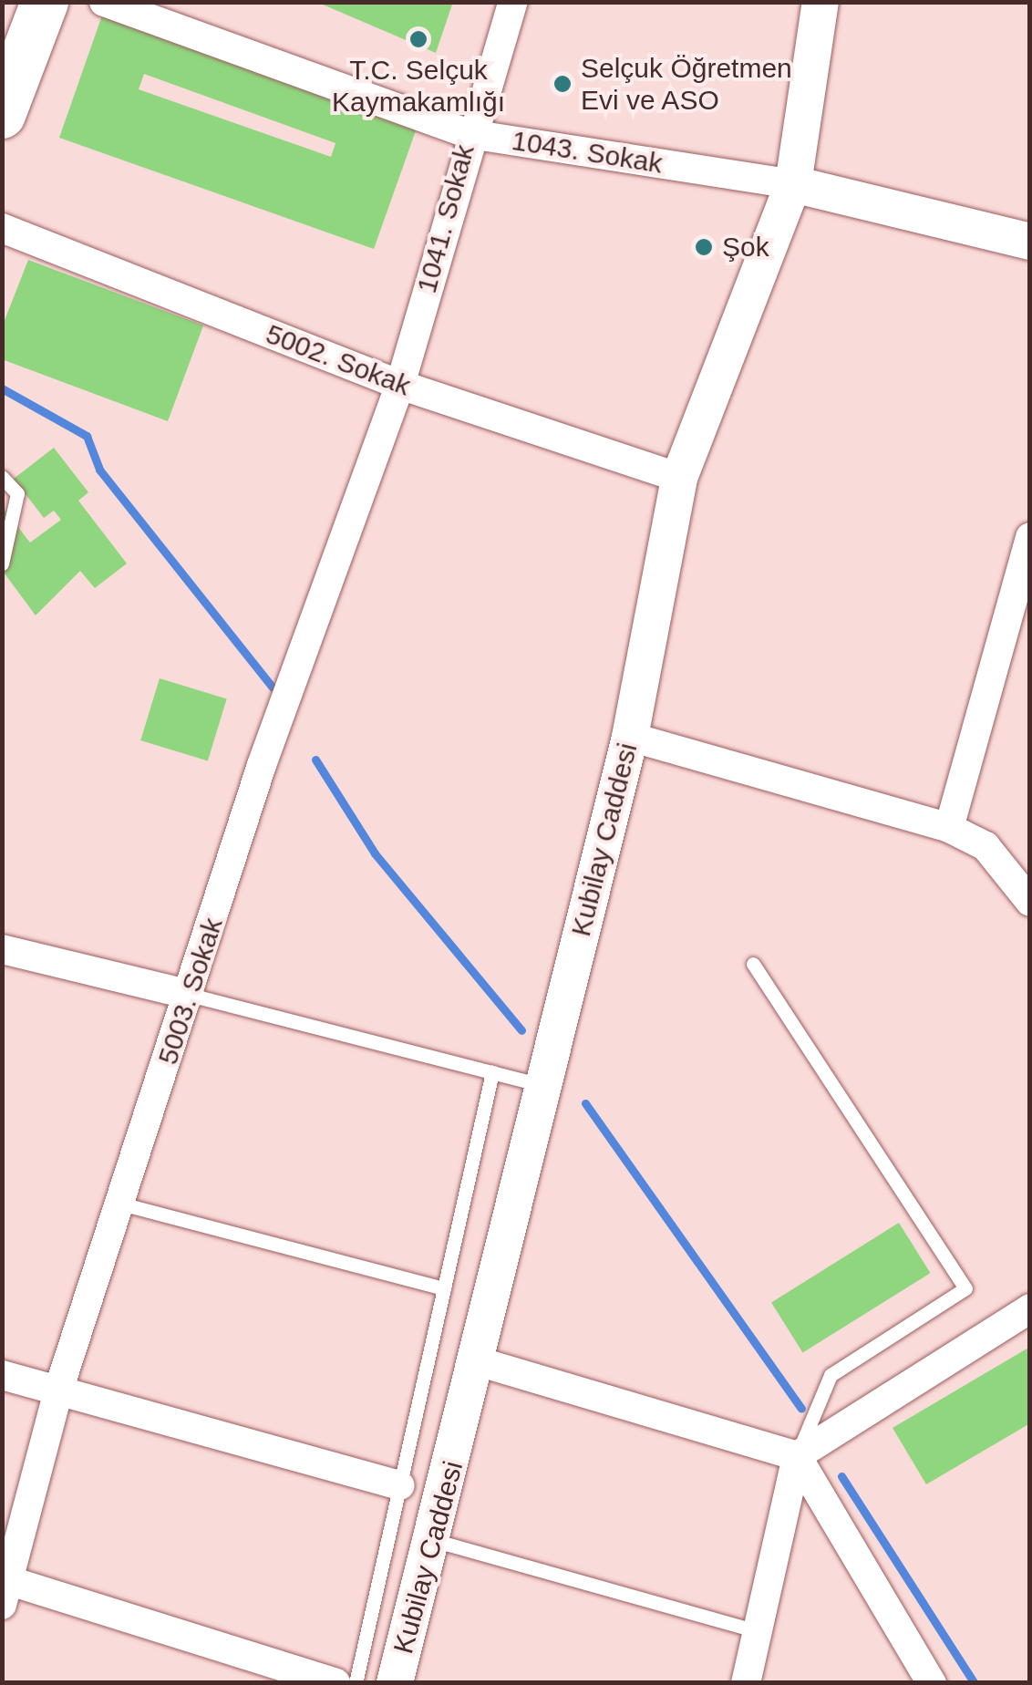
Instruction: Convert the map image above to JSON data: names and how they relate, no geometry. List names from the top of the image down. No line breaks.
{"streets":{"street":["1043. Sokak","1041. Sokak","5002. Sokak","Kubilay Caddesi","5003. Sokak"]},"crossings":[["1043. Sokak","1041. Sokak"],["1043. Sokak","Kubilay Caddesi"],["1041. Sokak","5002. Sokak"],["1041. Sokak","5003. Sokak"],["5002. Sokak","Kubilay Caddesi"],["5002. Sokak","5003. Sokak"]],"places":["T.C. Selçuk Kaymakamlığı","Selçuk Öğretmen Evi ve ASO","Şok"]}
